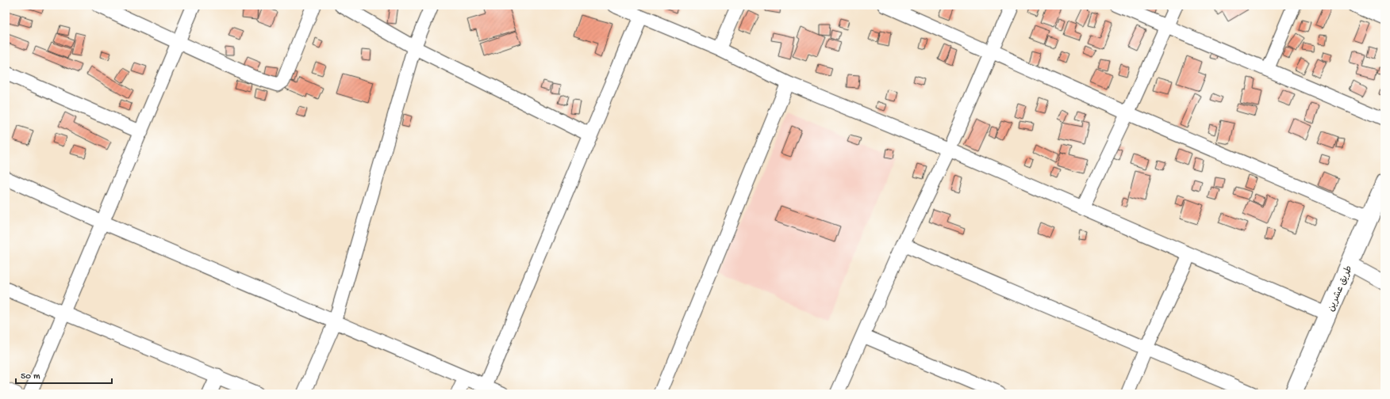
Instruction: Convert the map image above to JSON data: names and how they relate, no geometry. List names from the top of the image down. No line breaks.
{"streets":{"main road":["طريق عشرين"]},"scale_bar":"50 m"}
